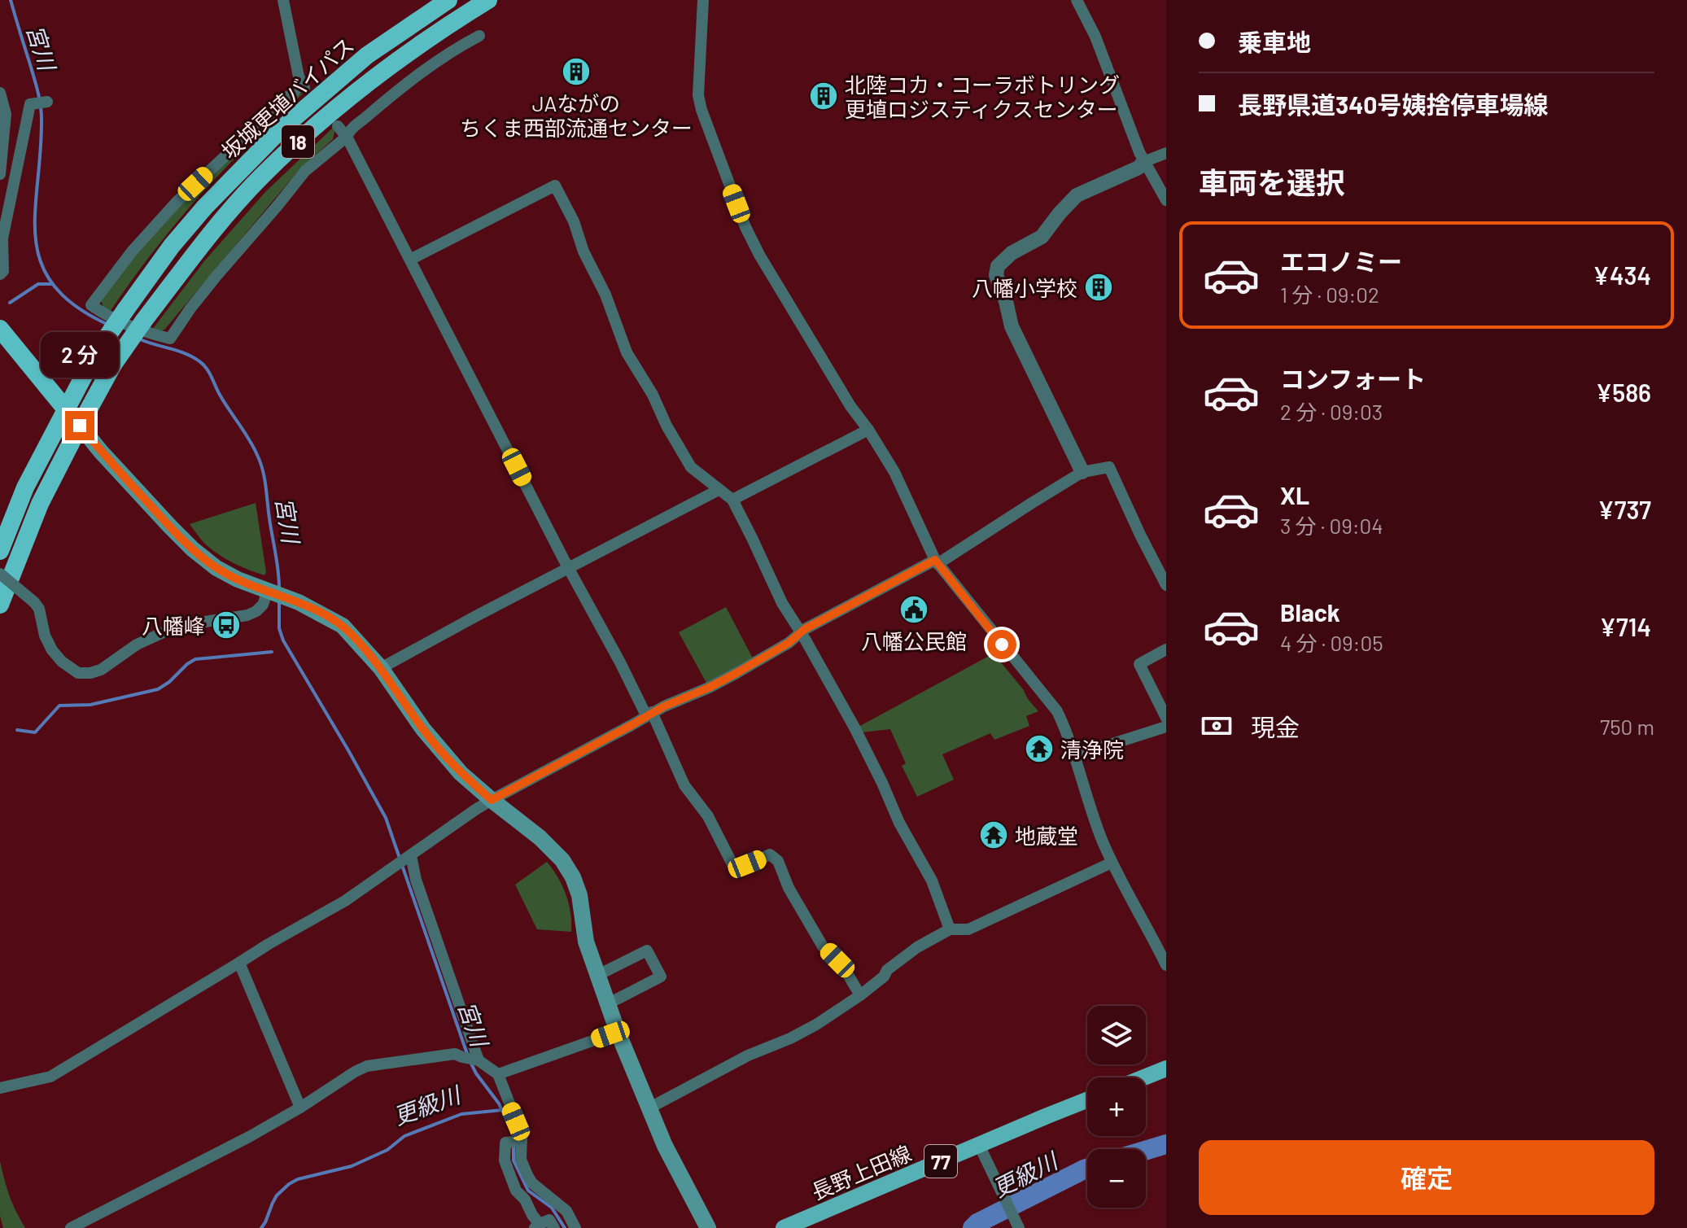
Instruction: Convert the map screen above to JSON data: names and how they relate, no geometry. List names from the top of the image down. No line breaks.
{"streets":{"highway":["坂城更埴バイパス","18"],"main road":["77","長野上田線"]},"water":["宮川","更級川"],"places":{"building":["JAながの ちくま西部流通センター","北陸コカ・コーラボトリング 更埴ロジスティクスセンター","八幡小学校"],"public building":["八幡公民館"],"bus stop":["八幡峰"],"temple":["清浄院","地蔵堂"]},"page":{"banner":["乗車地","長野県道340号姨捨停車場線"],"heading":"車両を選択","list":[{"name":"エコノミー","note":"1 分 · 09:02","value":"¥434"},{"name":"コンフォート","note":"2 分 · 09:03","value":"¥586"},{"name":"XL","note":"3 分 · 09:04","value":"¥737"},{"name":"Black","note":"4 分 · 09:05","value":"¥714"}],"bubble":"2 分","pay":["現金","750 m"],"map_buttons":["+","−"],"buttons":"確定"}}
